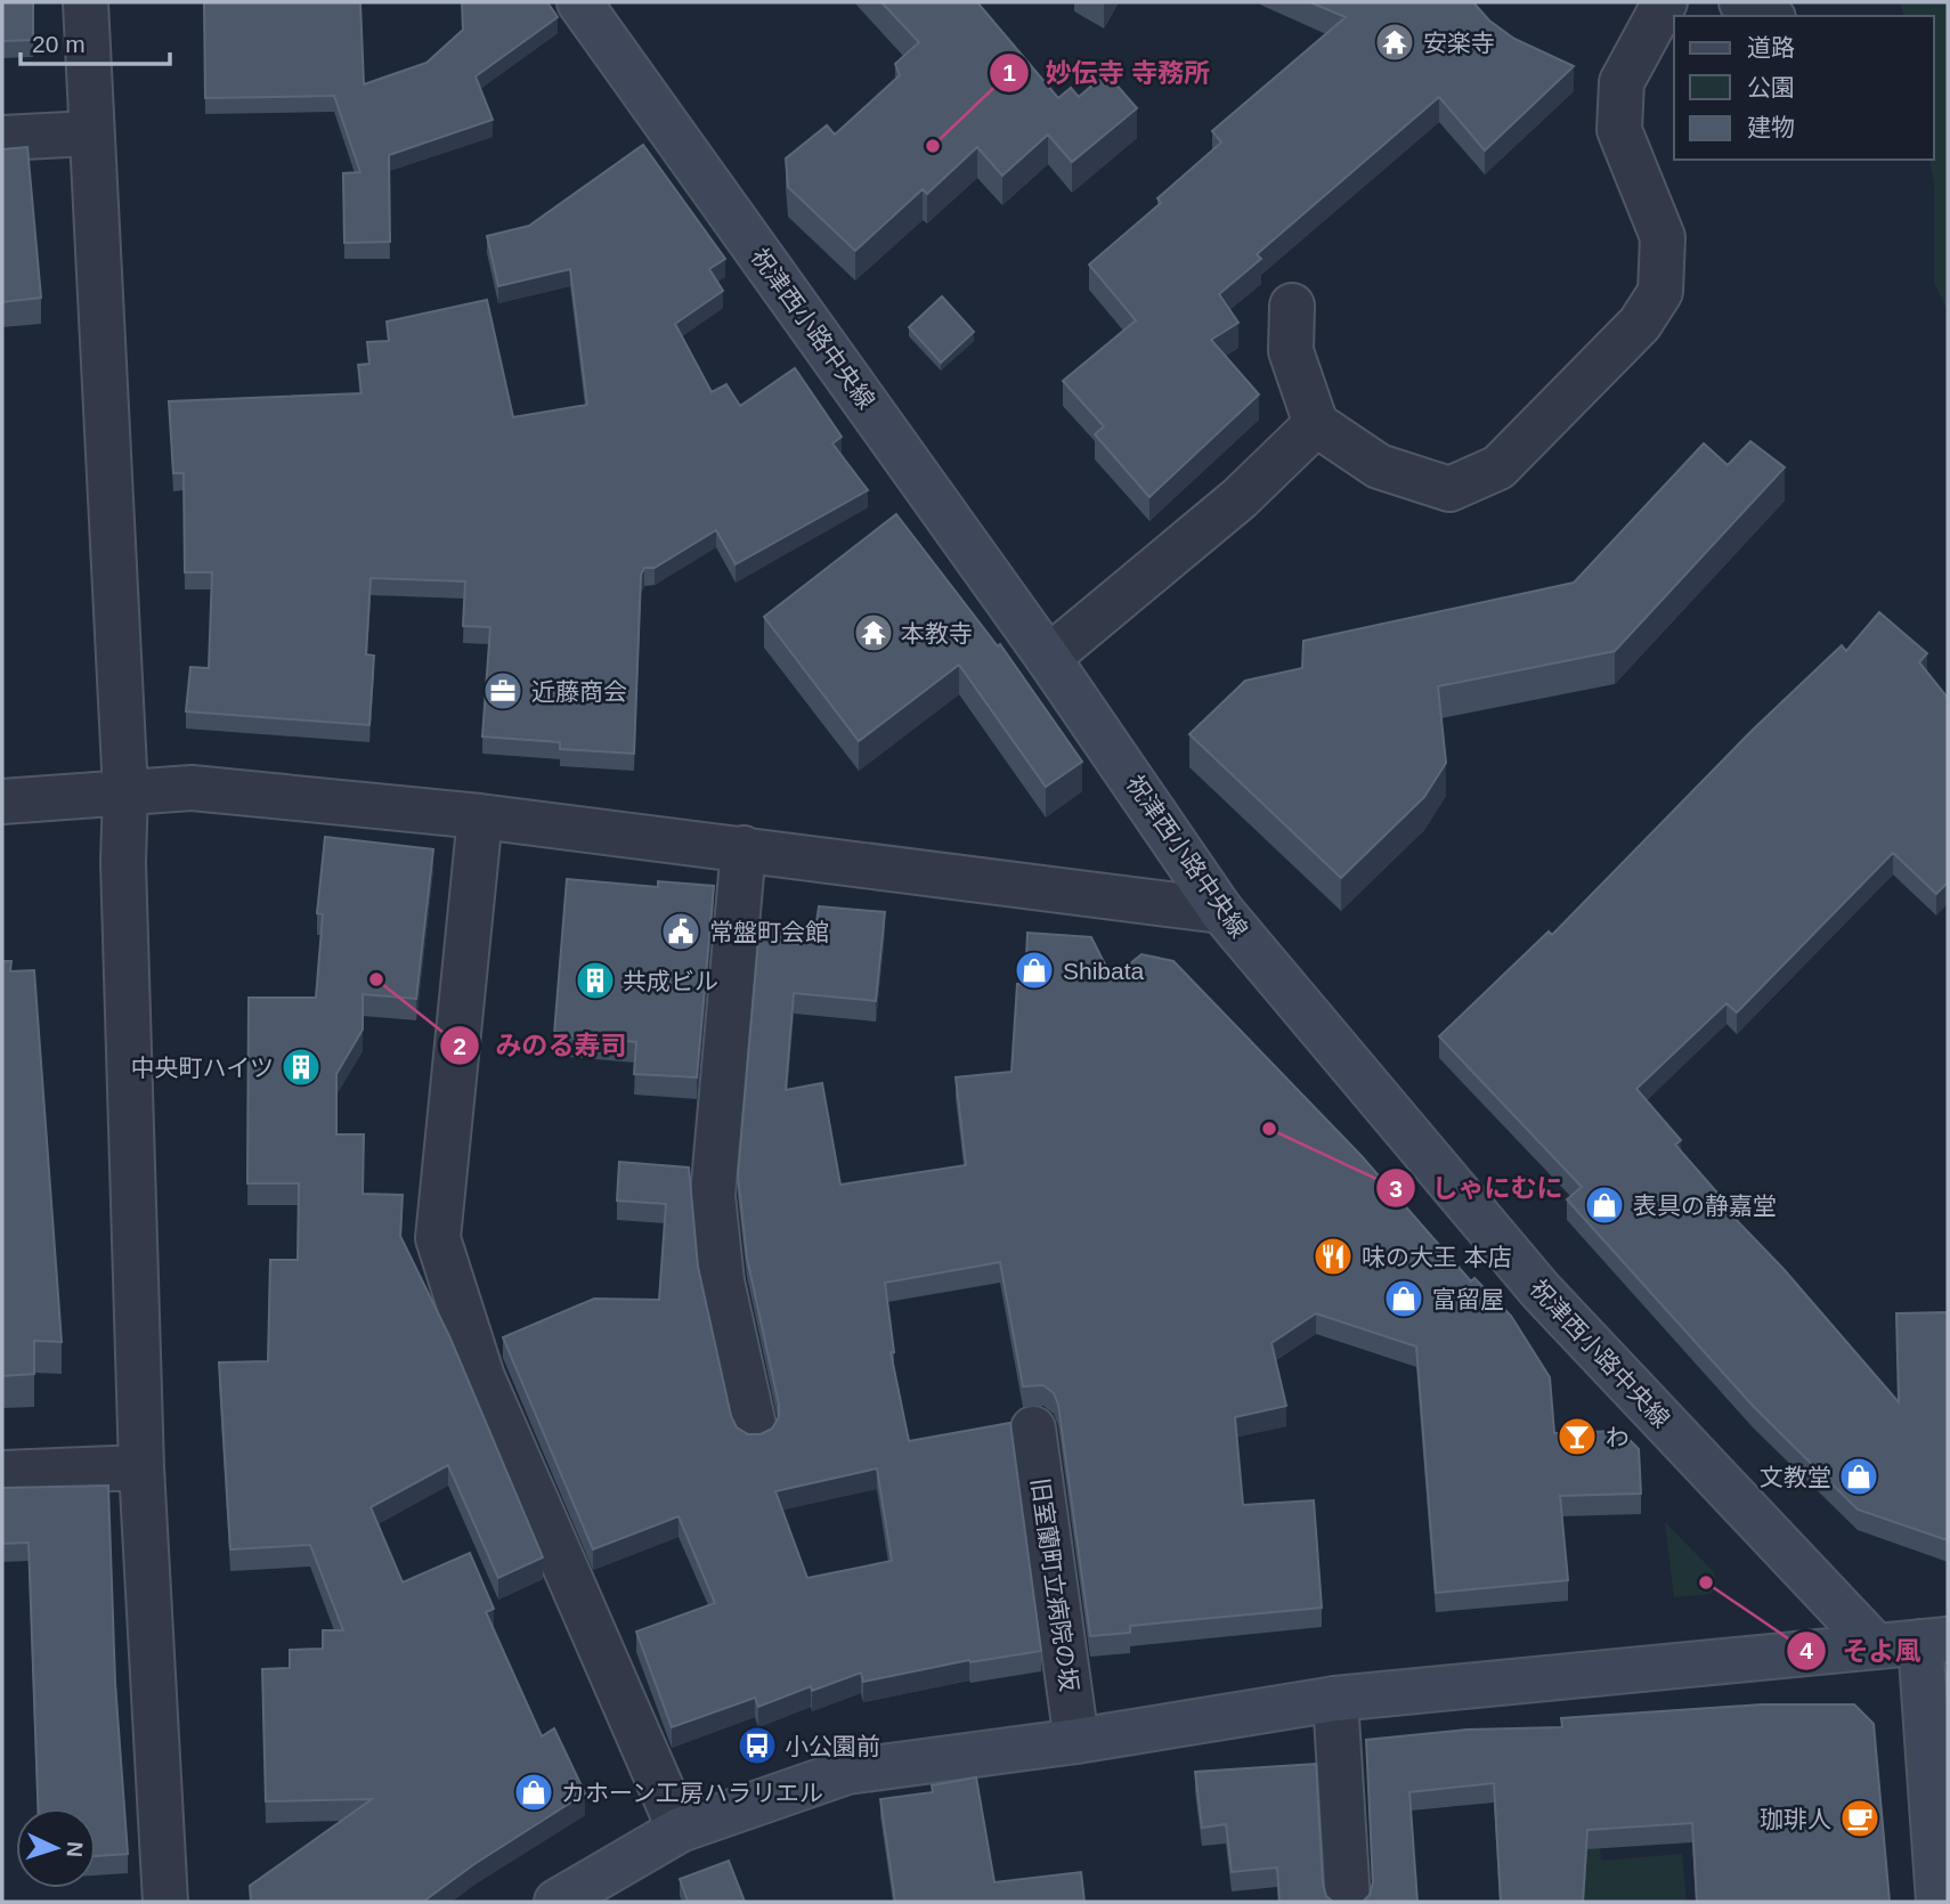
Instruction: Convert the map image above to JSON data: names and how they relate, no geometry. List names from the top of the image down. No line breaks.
{"streets":{"main road":["祝津西小路中央線"],"street":["旧室蘭町立病院の坂"]},"places":{"temple":["安楽寺","本教寺"],"other":["妙伝寺 寺務所","みのる寿司","しゃにむに","そよ風"],"office":["近藤商会"],"public building":["常盤町会館"],"shop":["Shibata","表具の静嘉堂","富留屋","文教堂","カホーン工房ハラリエル"],"building":["共成ビル","中央町ハイツ"],"restaurant":["味の大王 本店"],"bar":["わ"],"bus stop":["小公園前"],"cafe":["珈琲人"]},"legend":["道路","公園","建物"],"scale_bar":"20 m","north":"right"}
